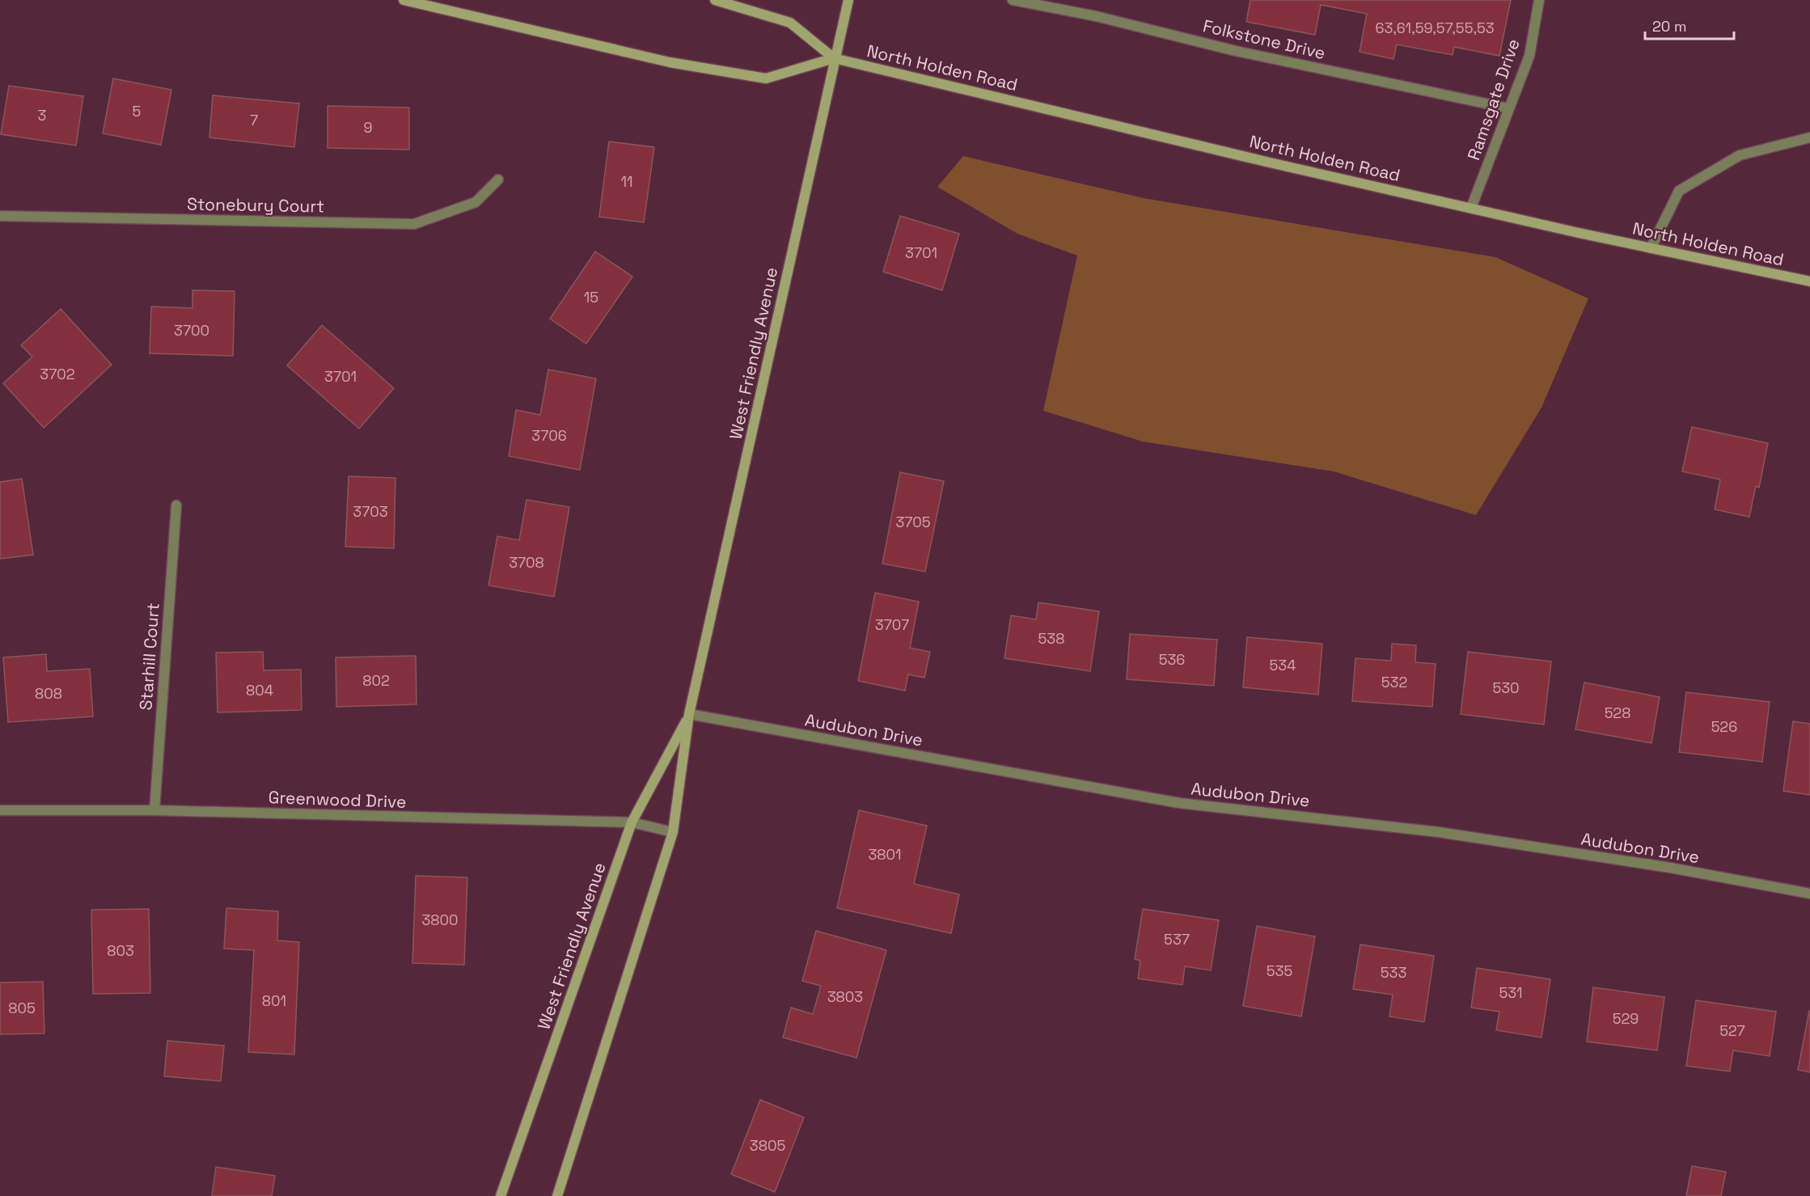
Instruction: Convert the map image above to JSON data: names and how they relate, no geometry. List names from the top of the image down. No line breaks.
{"streets":{"main road":["North Holden Road","West Friendly Avenue"],"street":["Folkstone Drive","Ramsgate Drive","Stonebury Court","Starhill Court","Audubon Drive","Greenwood Drive"]},"crossings":[["Folkstone Drive","Ramsgate Drive"],["North Holden Road","Ramsgate Drive"],["North Holden Road","West Friendly Avenue"],["West Friendly Avenue","Audubon Drive"],["West Friendly Avenue","Greenwood Drive"],["Starhill Court","Greenwood Drive"]],"house_numbers":["63,61,59,57,55,53","5","3","7","9","11","3701","15","3700","3702","3701","3706","3703","3705","3708","3707","538","536","534","802","532","530","804","808","528","526","3801","3800","537","803","535","533","531","3803","801","805","529","527","3805"],"scale_bar":"20 m"}
